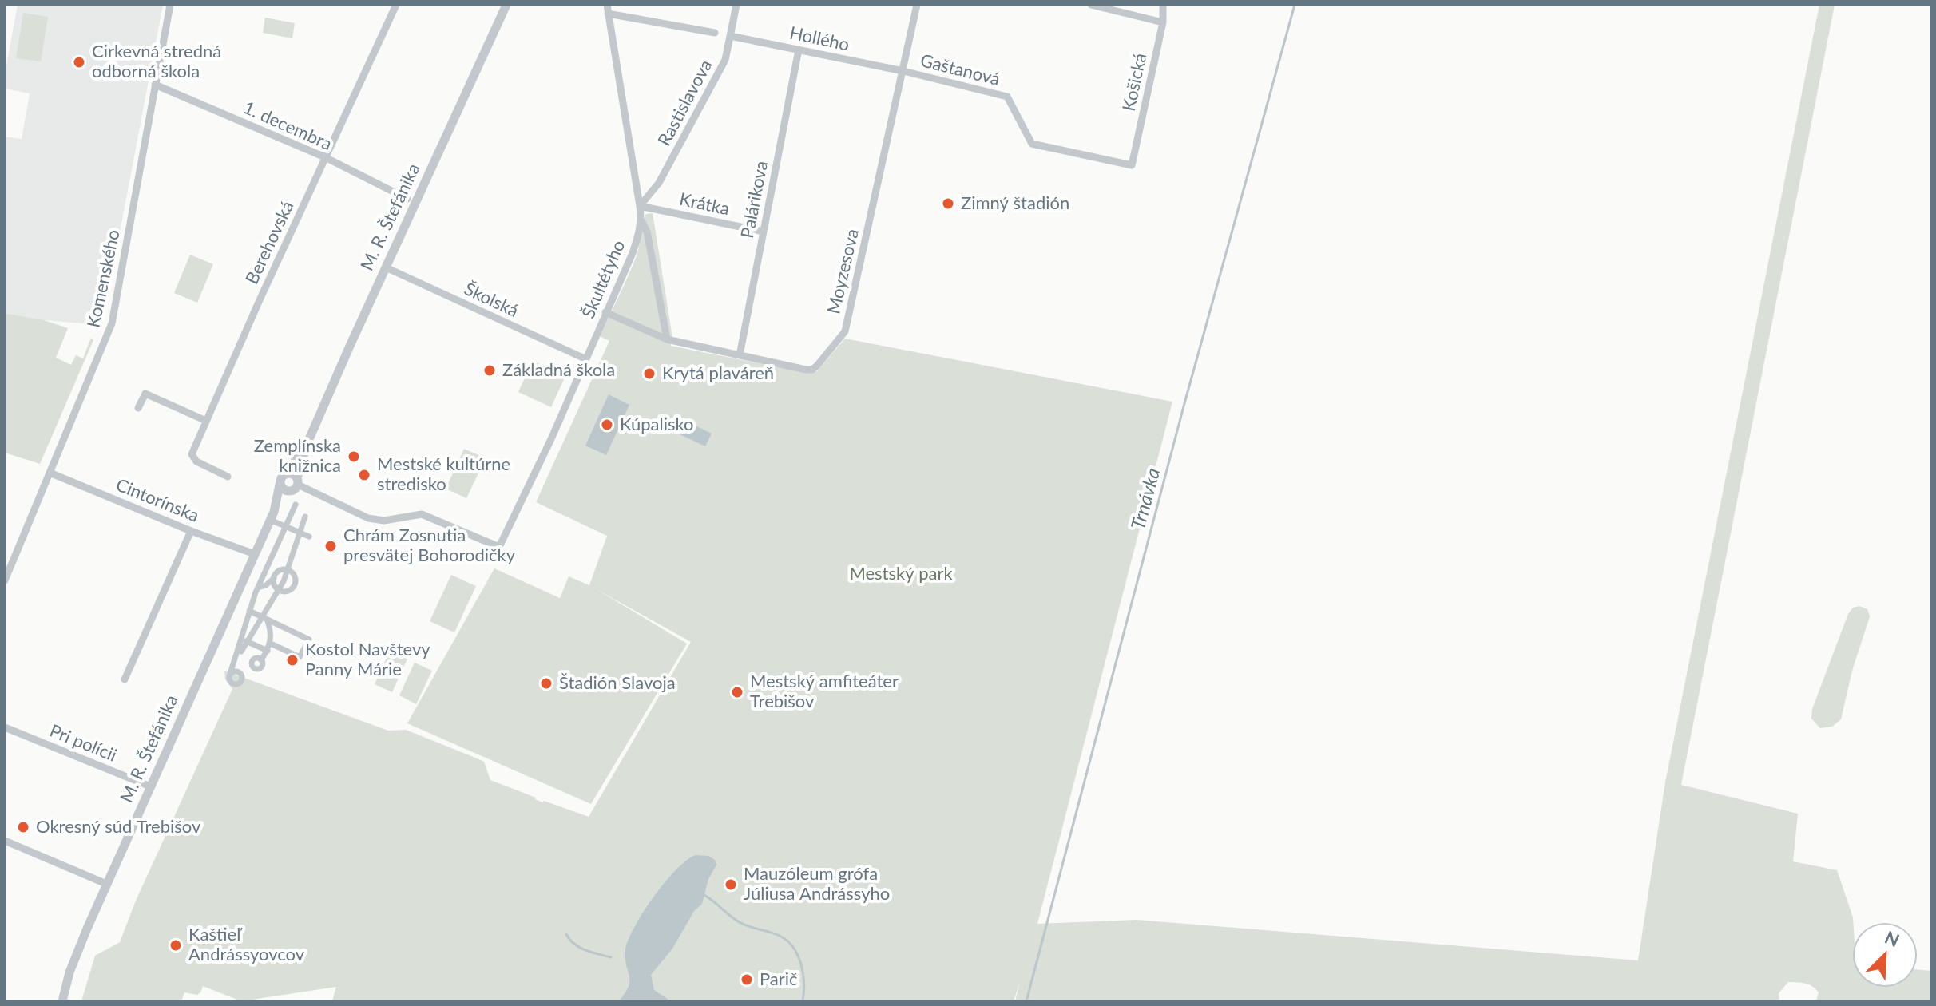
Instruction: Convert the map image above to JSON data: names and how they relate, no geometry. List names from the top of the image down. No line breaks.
{"streets":{"street":["Hollého","Gaštanová","Košická","Rastislavova","1. decembra","Palárikova","Krátka","M. R. Štefánika","Berehovská","Moyzesova","Komenského","Škultétyho","Školská","Cintorínska","Pri polícii"]},"crossings":[["Hollého","Gaštanová"],["Hollého","Rastislavova"],["Hollého","Palárikova"],["Hollého","Moyzesova"],["Gaštanová","Košická"],["Gaštanová","Moyzesova"],["Rastislavova","Krátka"],["Rastislavova","Škultétyho"],["1. decembra","Berehovská"],["1. decembra","Komenského"],["Palárikova","Krátka"],["Palárikova","Moyzesova"],["Krátka","Škultétyho"],["M. R. Štefánika","Škultétyho"],["M. R. Štefánika","Školská"],["M. R. Štefánika","Cintorínska"],["M. R. Štefánika","Pri polícii"],["Moyzesova","Škultétyho"],["Komenského","Cintorínska"],["Škultétyho","Školská"]],"water":["Trnávka"],"parks":["Mestský park"],"places":["Cirkevná stredná odborná škola","Zimný štadión","Základná škola","Krytá plaváreň","Kúpalisko","Zemplínska knižnica","Mestské kultúrne stredisko","Chrám Zosnutia presvätej Bohorodičky","Kostol Navštevy Panny Márie","Štadión Slavoja","Mestský amfiteáter Trebišov","Okresný súd Trebišov","Mauzóleum grófa Júliusa Andrássyho","Kaštieľ Andrássyovcov","Parič"],"north":"top right"}
